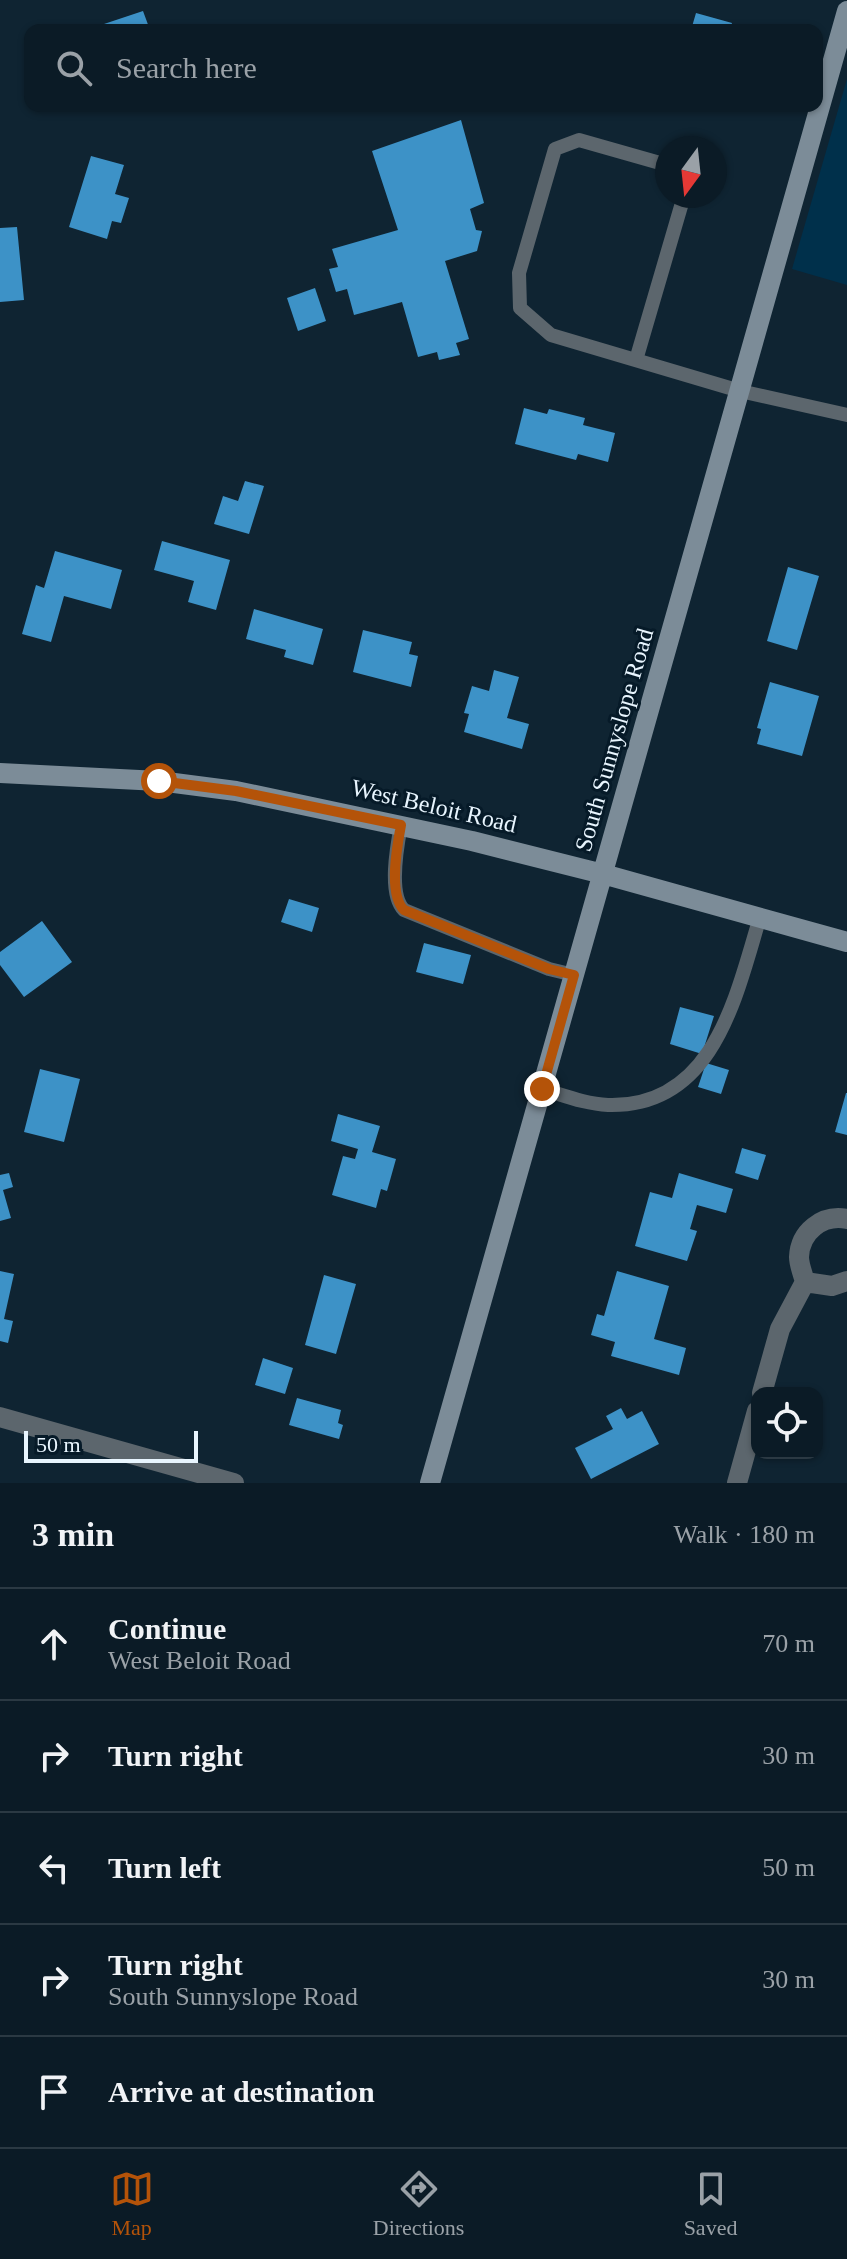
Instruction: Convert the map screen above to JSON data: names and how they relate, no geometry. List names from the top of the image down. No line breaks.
{"streets":{"street":["South Sunnyslope Road","West Beloit Road"]},"crossings":[["South Sunnyslope Road","West Beloit Road"]],"scale_bar":"50 m","north":"bottom","page":{"search":"Search here","scale":"50 m","heading":["3 min","Walk · 180 m"],"list":[["Continue","West Beloit Road","70 m"],["Turn right","30 m"],["Turn left","50 m"],["Turn right","South Sunnyslope Road","30 m"],"Arrive at destination"],"nav":["Map","Directions","Saved"]}}
